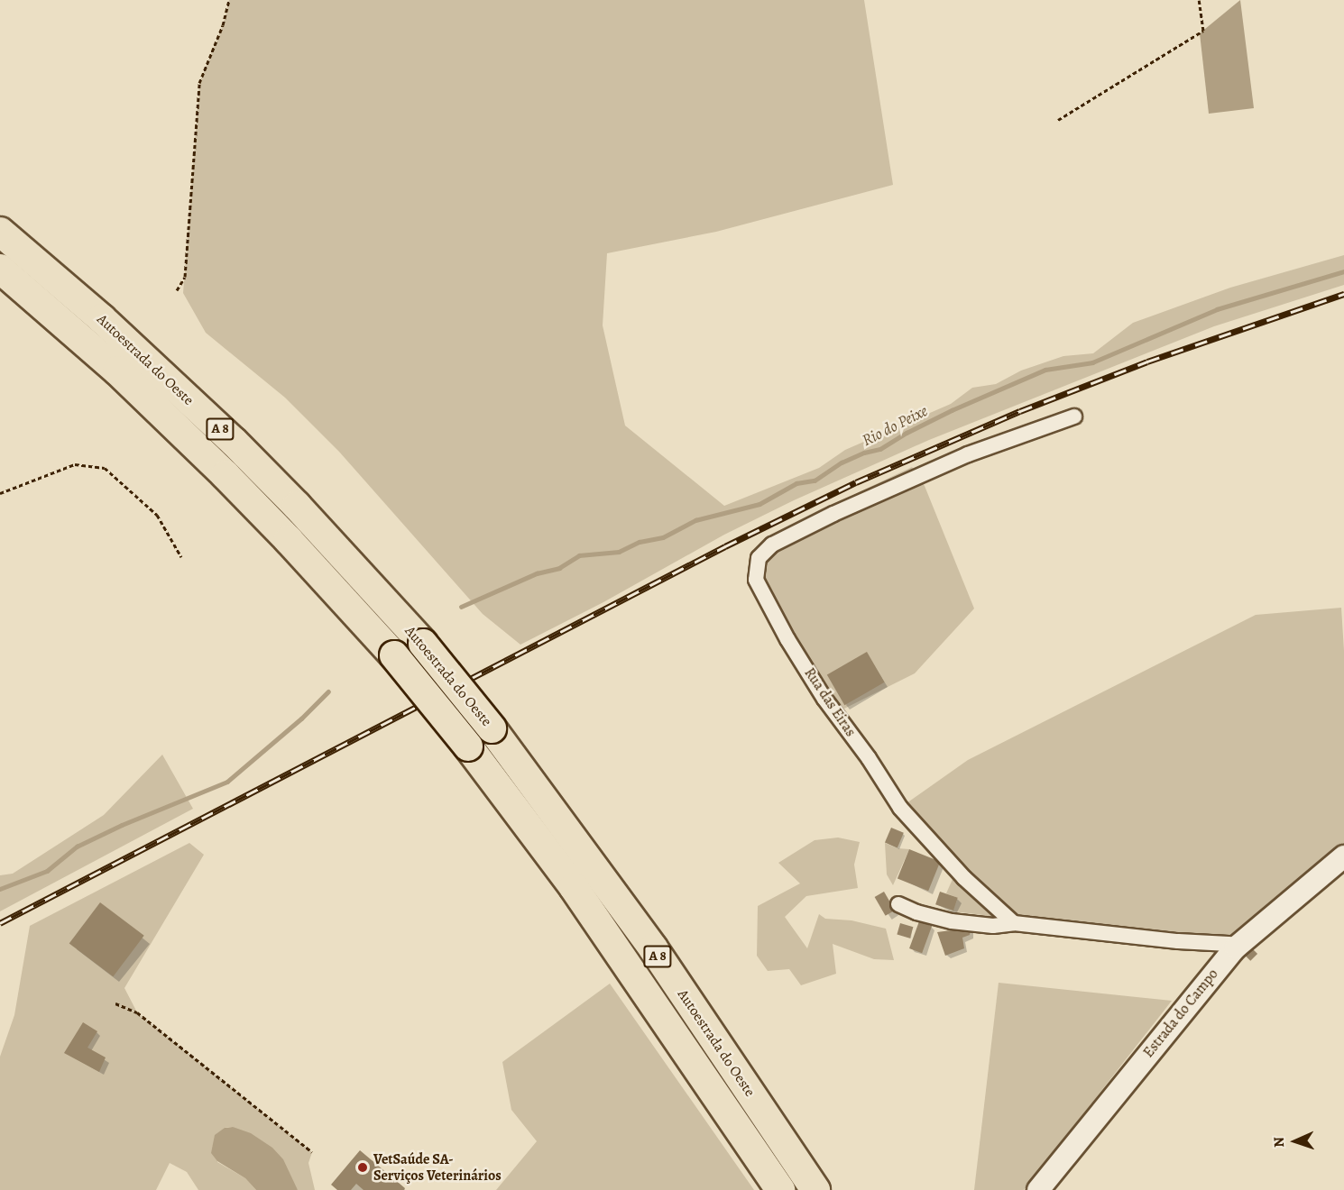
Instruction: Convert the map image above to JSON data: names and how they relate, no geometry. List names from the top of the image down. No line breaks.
{"streets":{"highway":["Autoestrada do Oeste","A 8"],"street":["Rua das Eiras","Estrada do Campo"]},"water":["Rio do Peixe"],"places":["VetSaúde SA- Serviços Veterinários"],"north":"left"}
